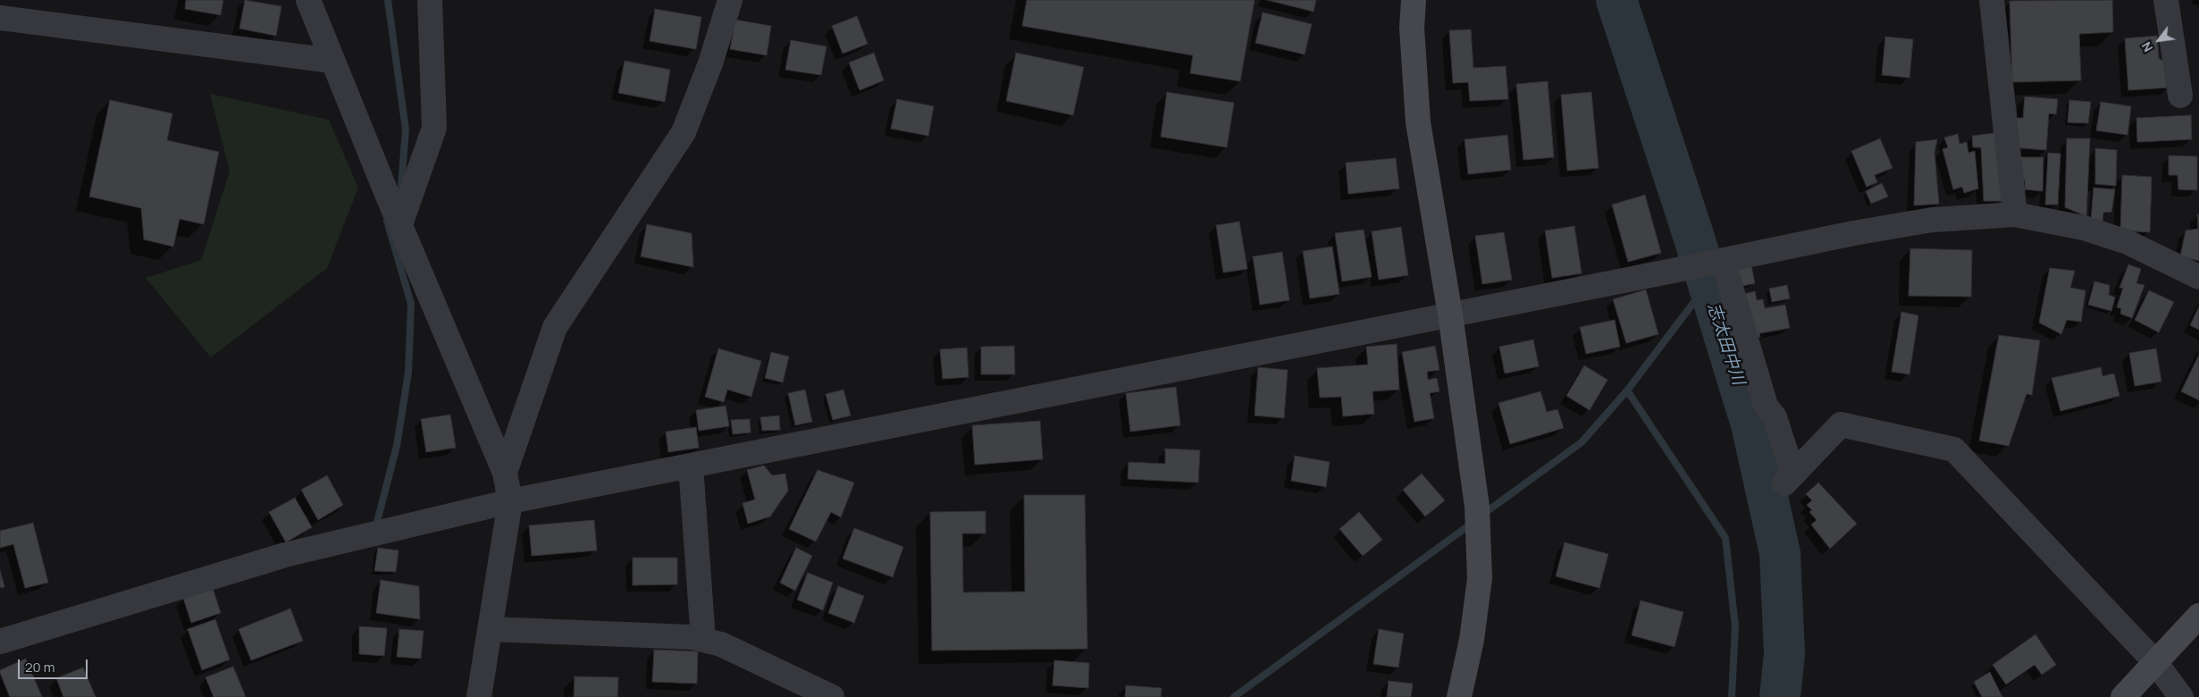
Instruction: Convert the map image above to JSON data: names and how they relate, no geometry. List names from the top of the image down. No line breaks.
{"water":["志太田中川"],"scale_bar":"20 m","north":"bottom left"}
